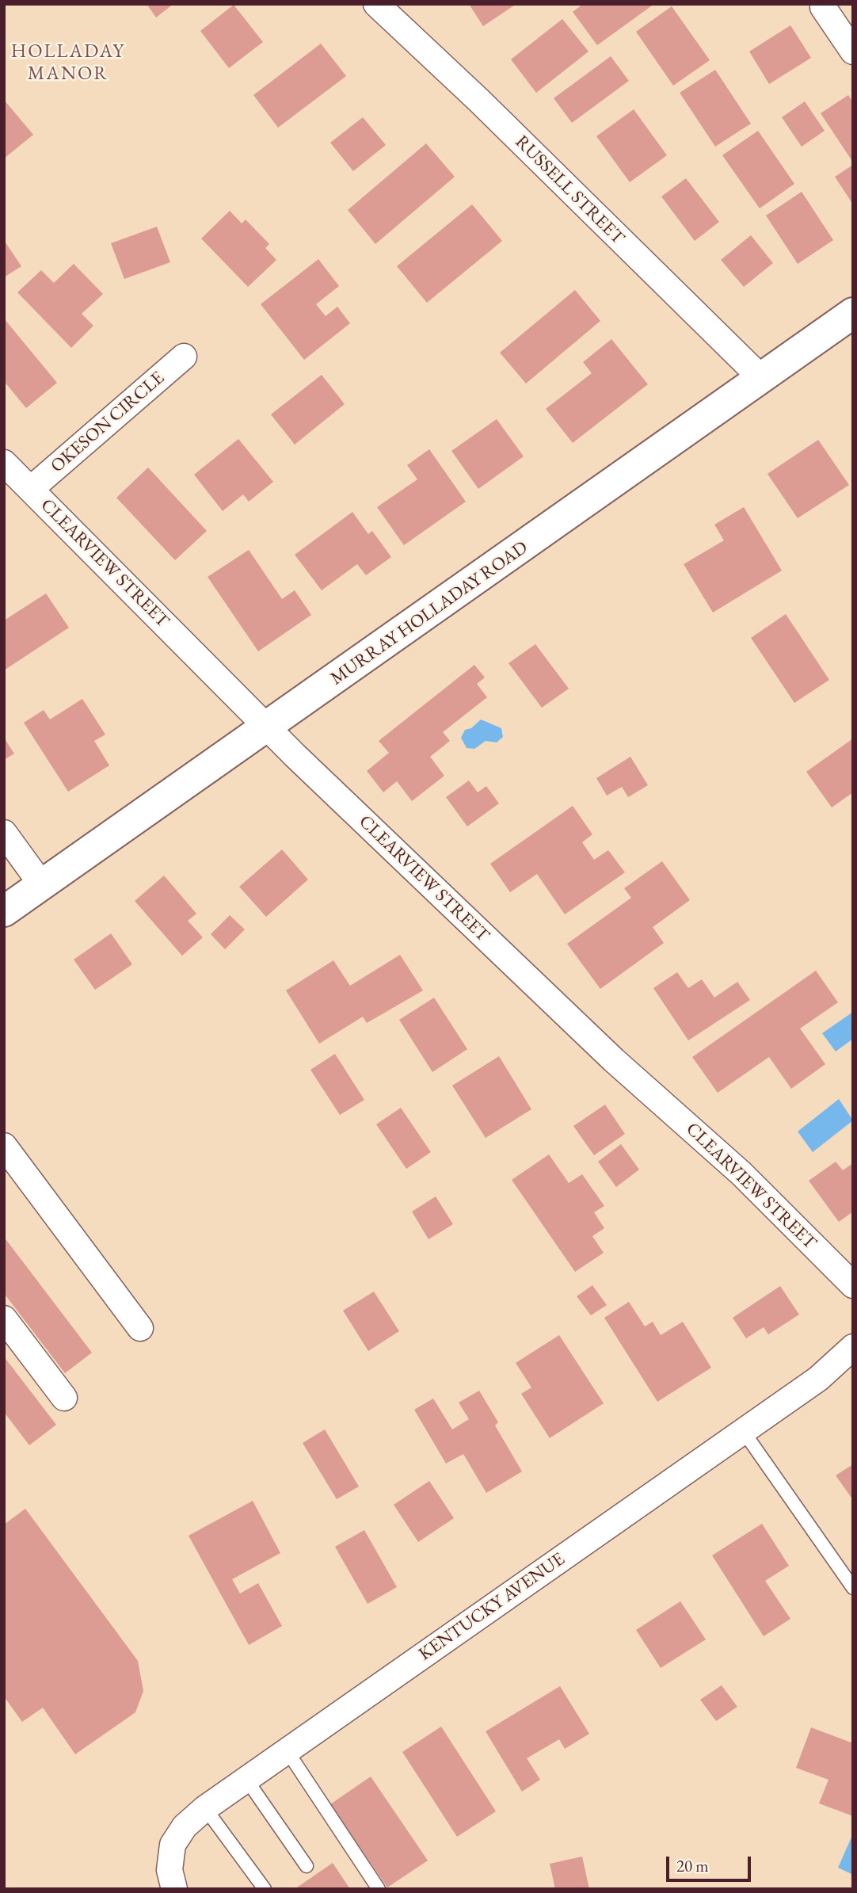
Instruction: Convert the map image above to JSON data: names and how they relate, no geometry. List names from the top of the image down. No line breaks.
{"streets":{"street":["RUSSELL STREET","OKESON CIRCLE","CLEARVIEW STREET","MURRAY HOLLADAY ROAD","KENTUCKY AVENUE"]},"crossings":[["RUSSELL STREET","MURRAY HOLLADAY ROAD"],["OKESON CIRCLE","CLEARVIEW STREET"],["CLEARVIEW STREET","MURRAY HOLLADAY ROAD"]],"districts":["HOLLADAY MANOR"],"scale_bar":"20 m"}
